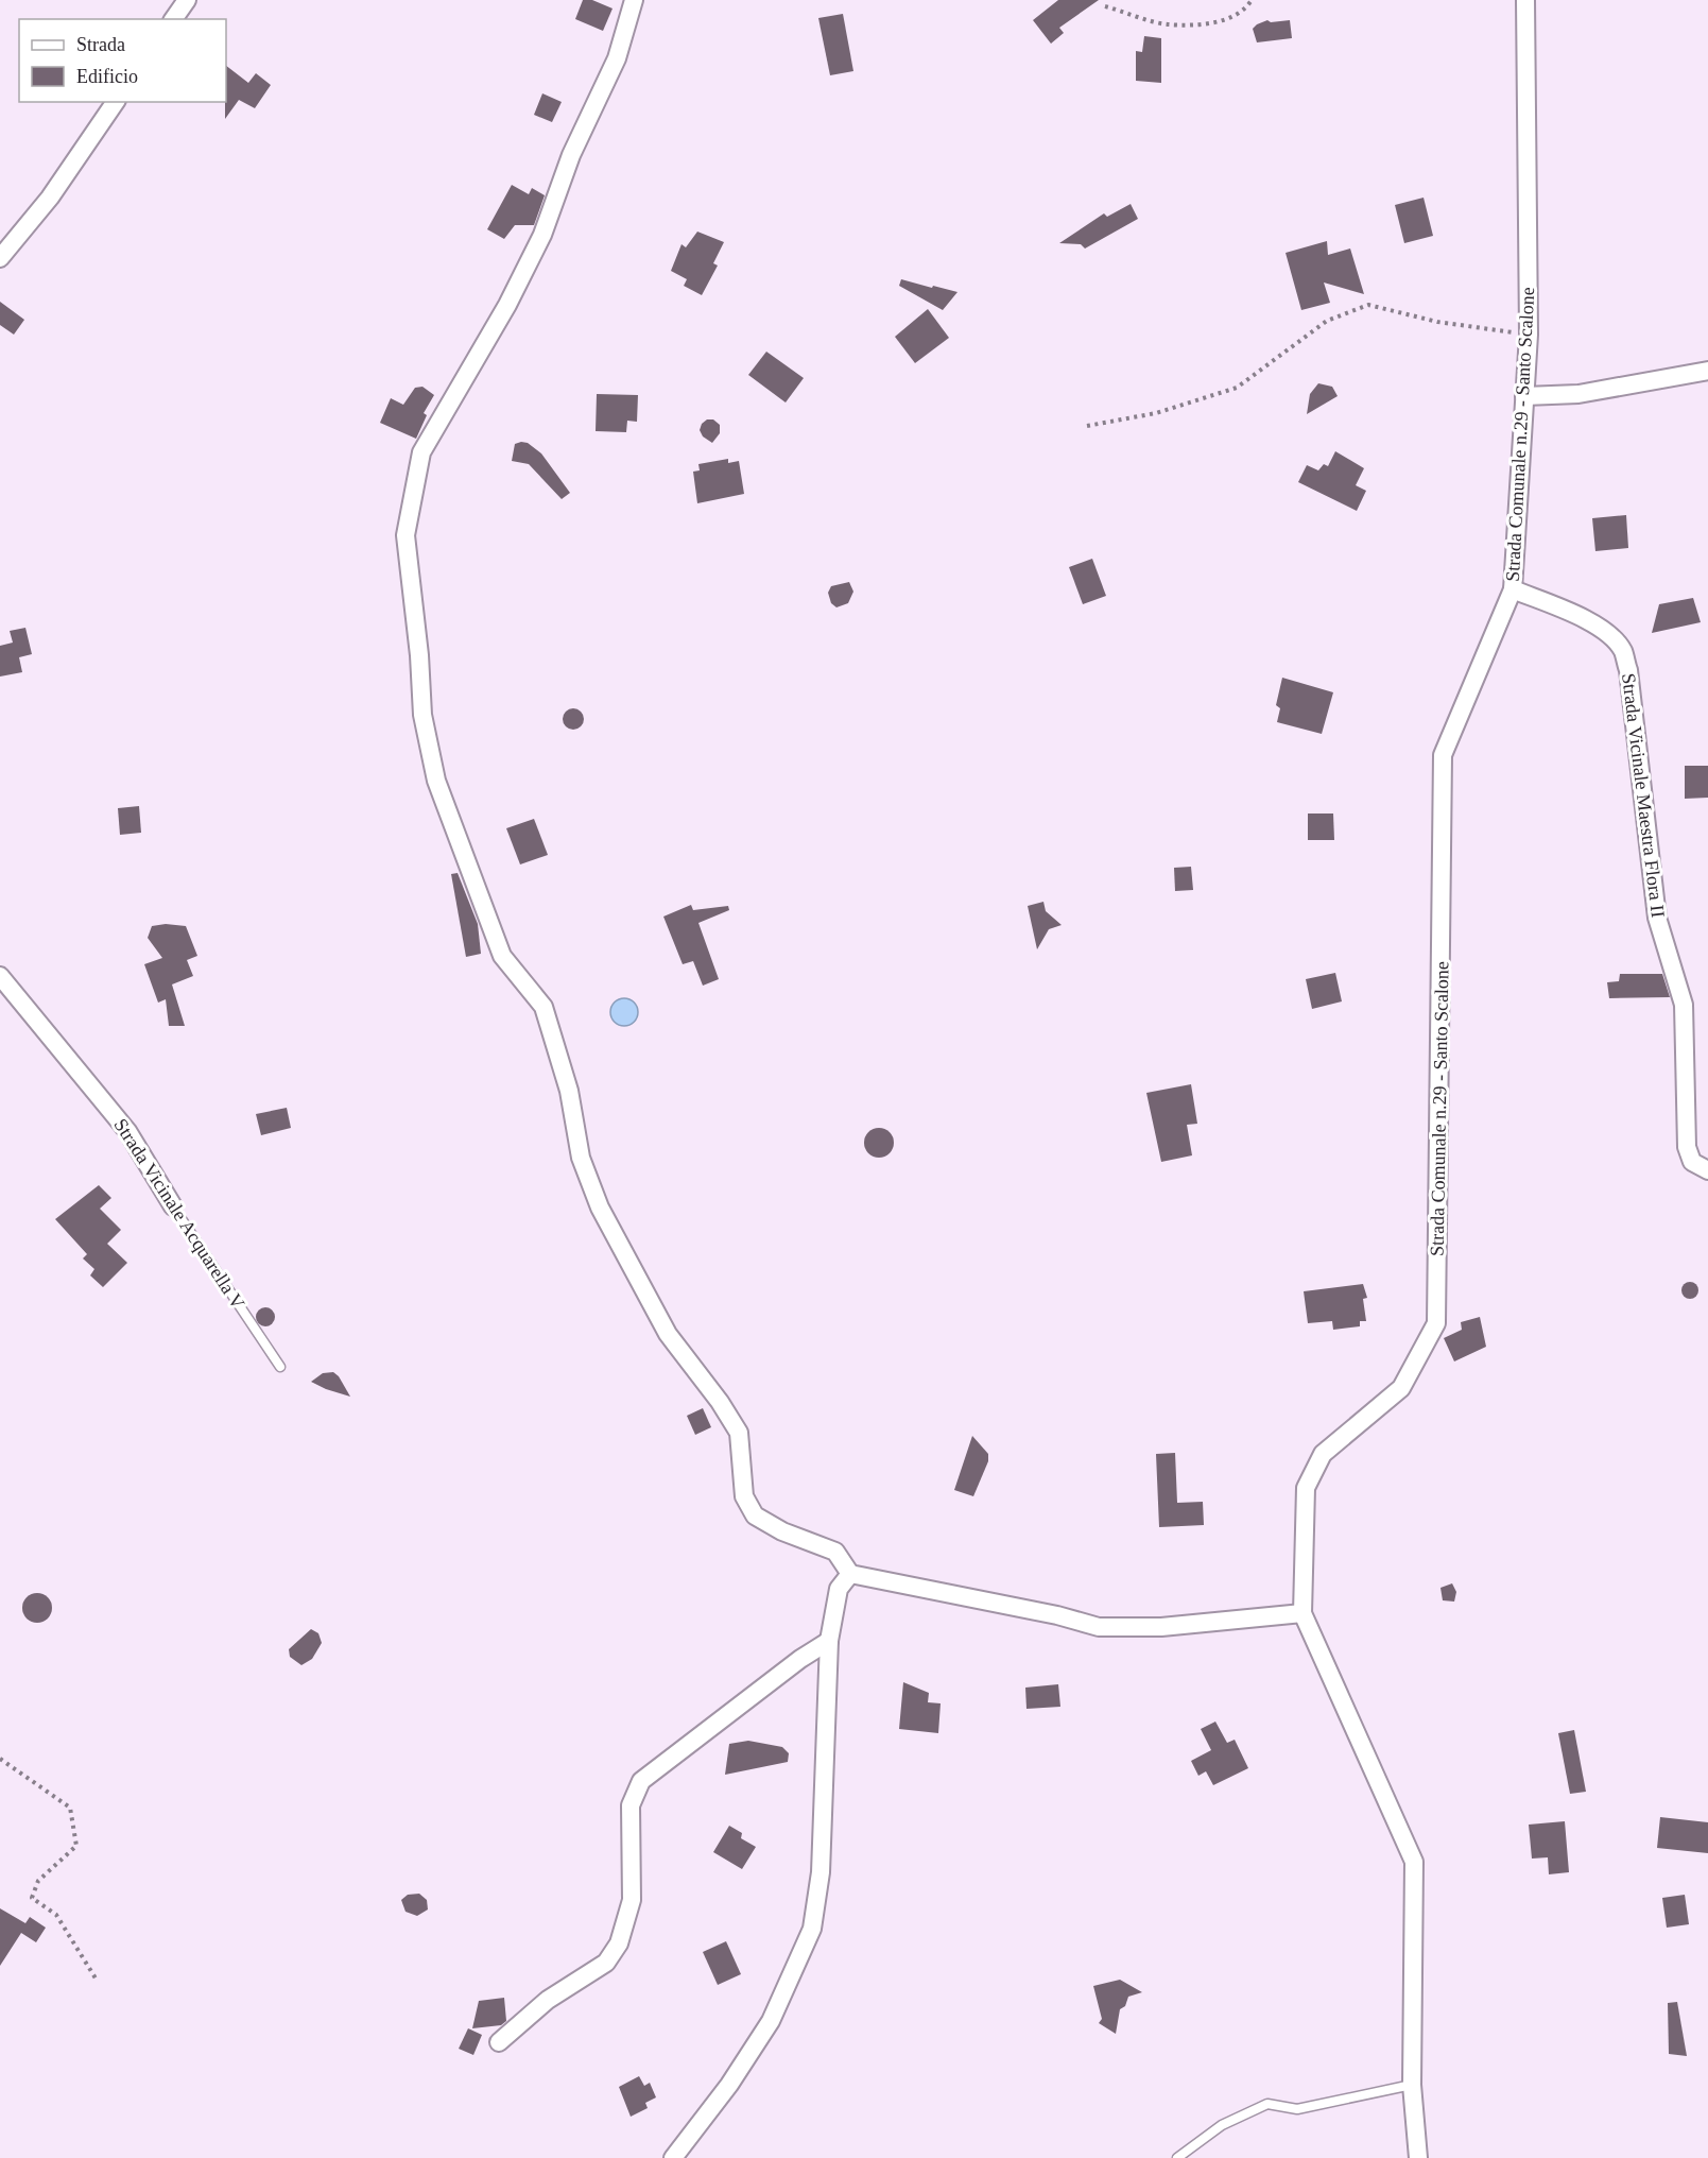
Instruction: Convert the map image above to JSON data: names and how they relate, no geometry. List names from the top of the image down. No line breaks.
{"streets":{"street":["Strada Comunale n.29 - Santo Scalone","Strada Vicinale Maestra Flora II","Strada Vicinale Acquarella V"]},"crossings":[["Strada Comunale n.29 - Santo Scalone","Strada Vicinale Maestra Flora II"]],"legend":["Strada","Edificio"]}
